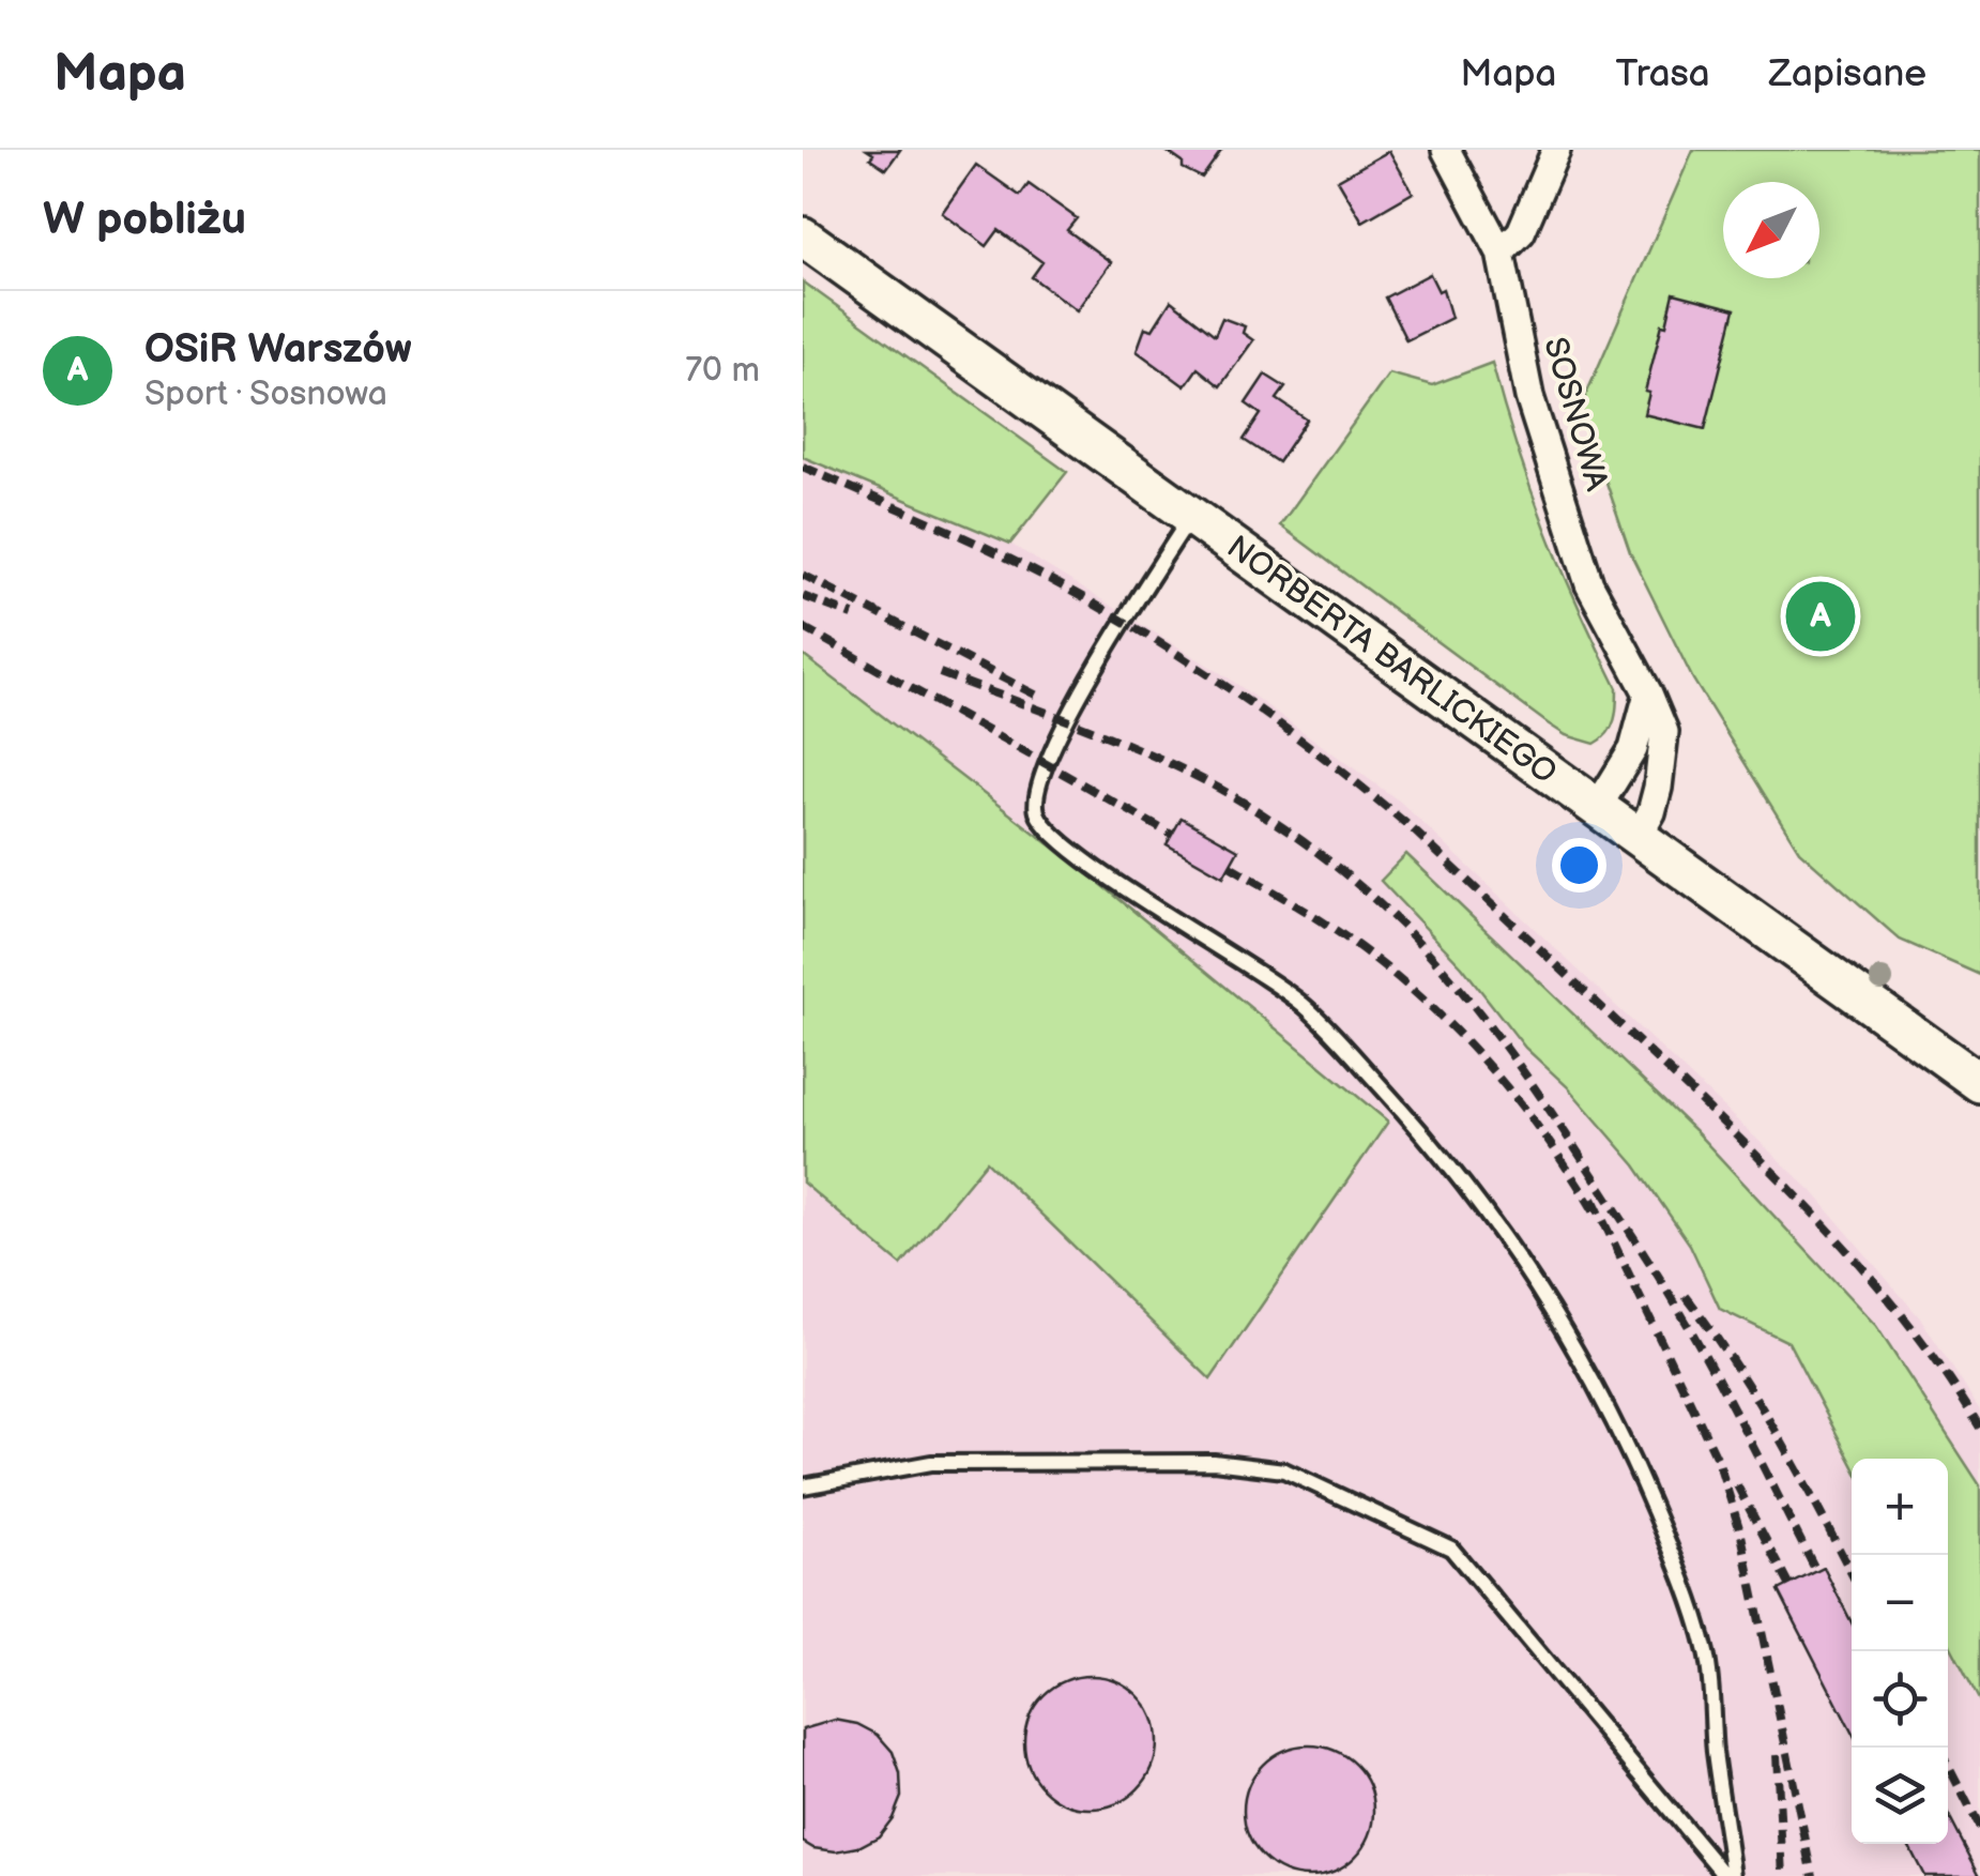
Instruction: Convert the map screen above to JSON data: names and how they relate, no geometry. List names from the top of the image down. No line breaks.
{"streets":{"street":["SOSNOWA","NORBERTA BARLICKIEGO"]},"crossings":[["SOSNOWA","NORBERTA BARLICKIEGO"]],"north":"bottom left","page":{"header":"Mapa","nav":["Mapa","Trasa","Zapisane"],"heading":"W pobliżu","list":[{"mark":"A","name":"OSiR Warszów","note":"Sport · Sosnowa","value":"70 m"}],"pins":"A","map_buttons":["+","−"]}}
